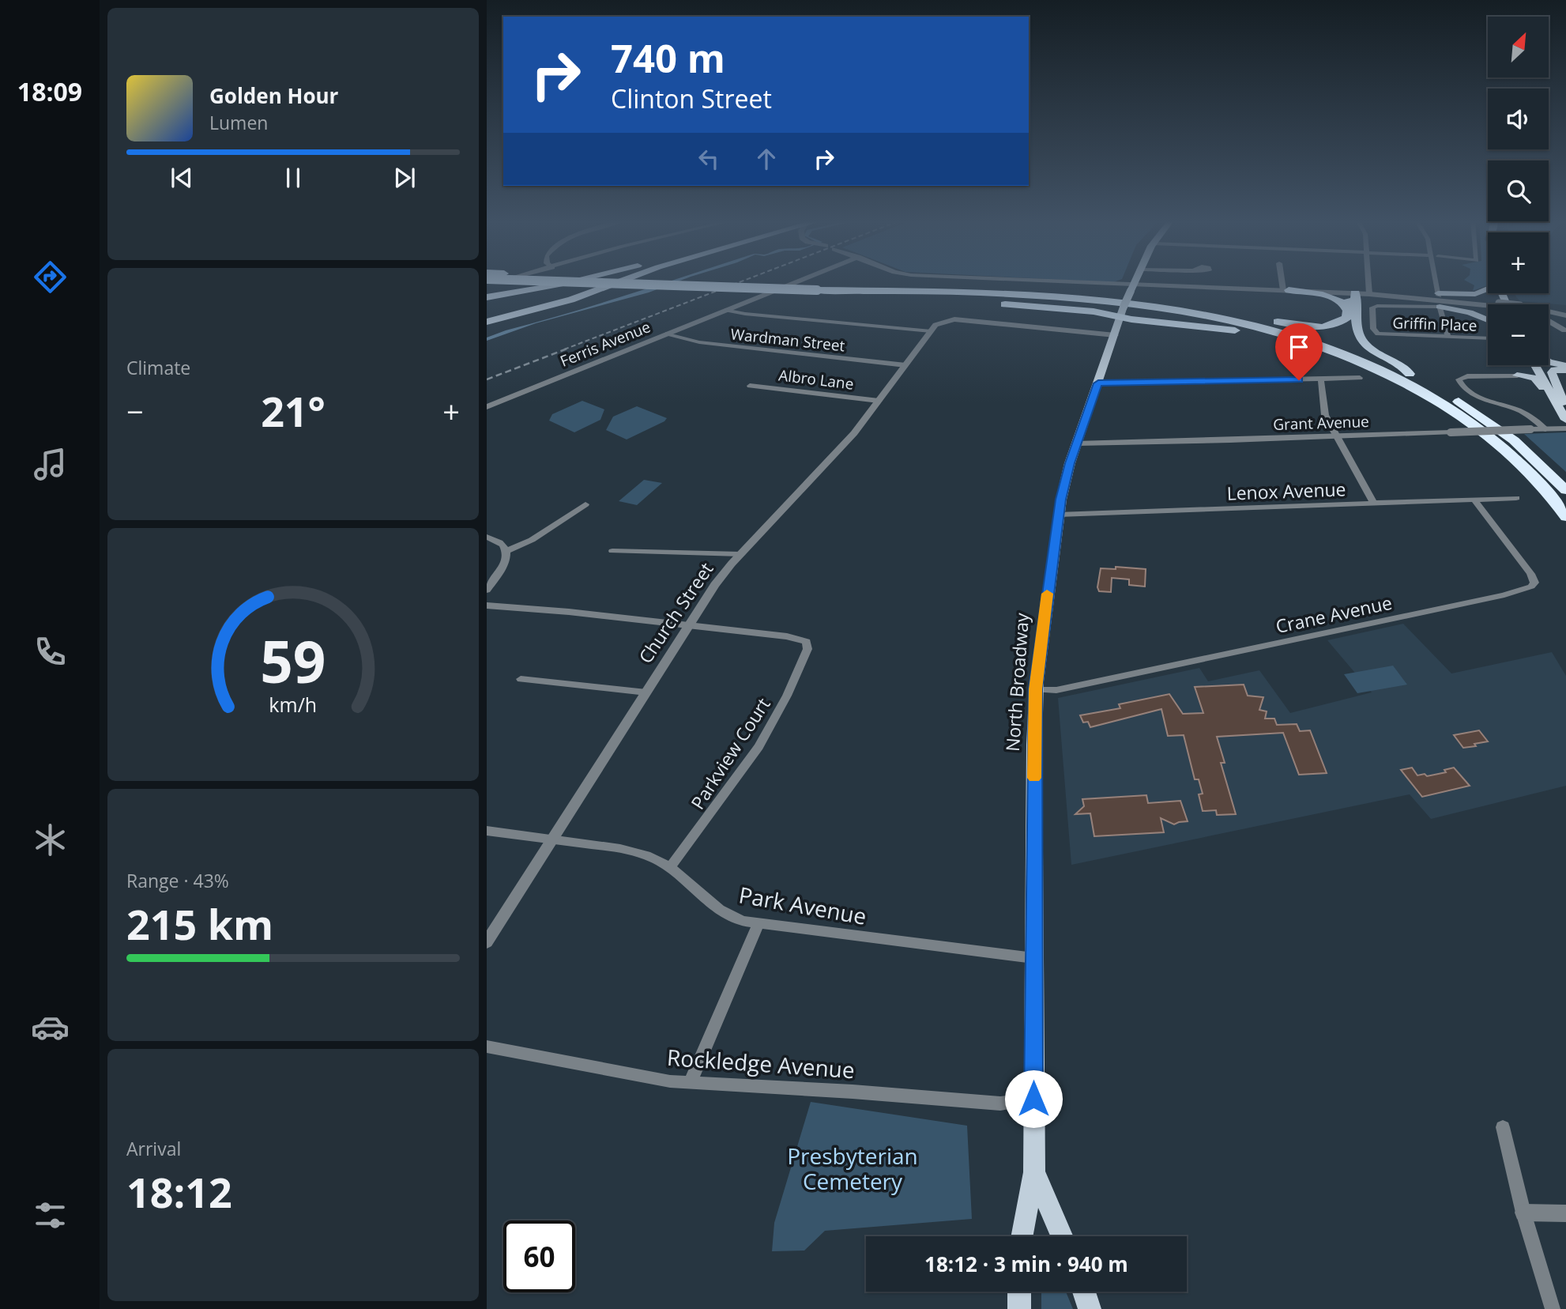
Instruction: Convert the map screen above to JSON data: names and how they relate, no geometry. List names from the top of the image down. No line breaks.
{"streets":{"main road":["North Broadway"],"street":["Griffin Place","Wardman Street","Ferris Avenue","Albro Lane","Grant Avenue","Lenox Avenue","Church Street","Crane Avenue","Parkview Court","Park Avenue","Rockledge Avenue"]},"crossings":[["Wardman Street","Ferris Avenue"],["Wardman Street","Church Street"],["Albro Lane","Church Street"],["Grant Avenue","North Broadway"],["Lenox Avenue","Crane Avenue"],["Lenox Avenue","North Broadway"],["Church Street","Parkview Court"],["Church Street","Park Avenue"],["Crane Avenue","North Broadway"],["North Broadway","Park Avenue"],["North Broadway","Rockledge Avenue"],["Parkview Court","Park Avenue"]],"parks":["Presbyterian Cemetery"],"north":"top right","page":{"tabs":"18:09","map_buttons":["+","−"],"turn":["740 m","Clinton Street"],"song":["Golden Hour","Lumen"],"tile":["Climate",["Range · 43%","215 km"],["Arrival","18:12"]],"heat":["−","21°","+"],"limit":"60","trip":"18:12 · 3 min · 940 m","gauge":["59","km/h"]}}
